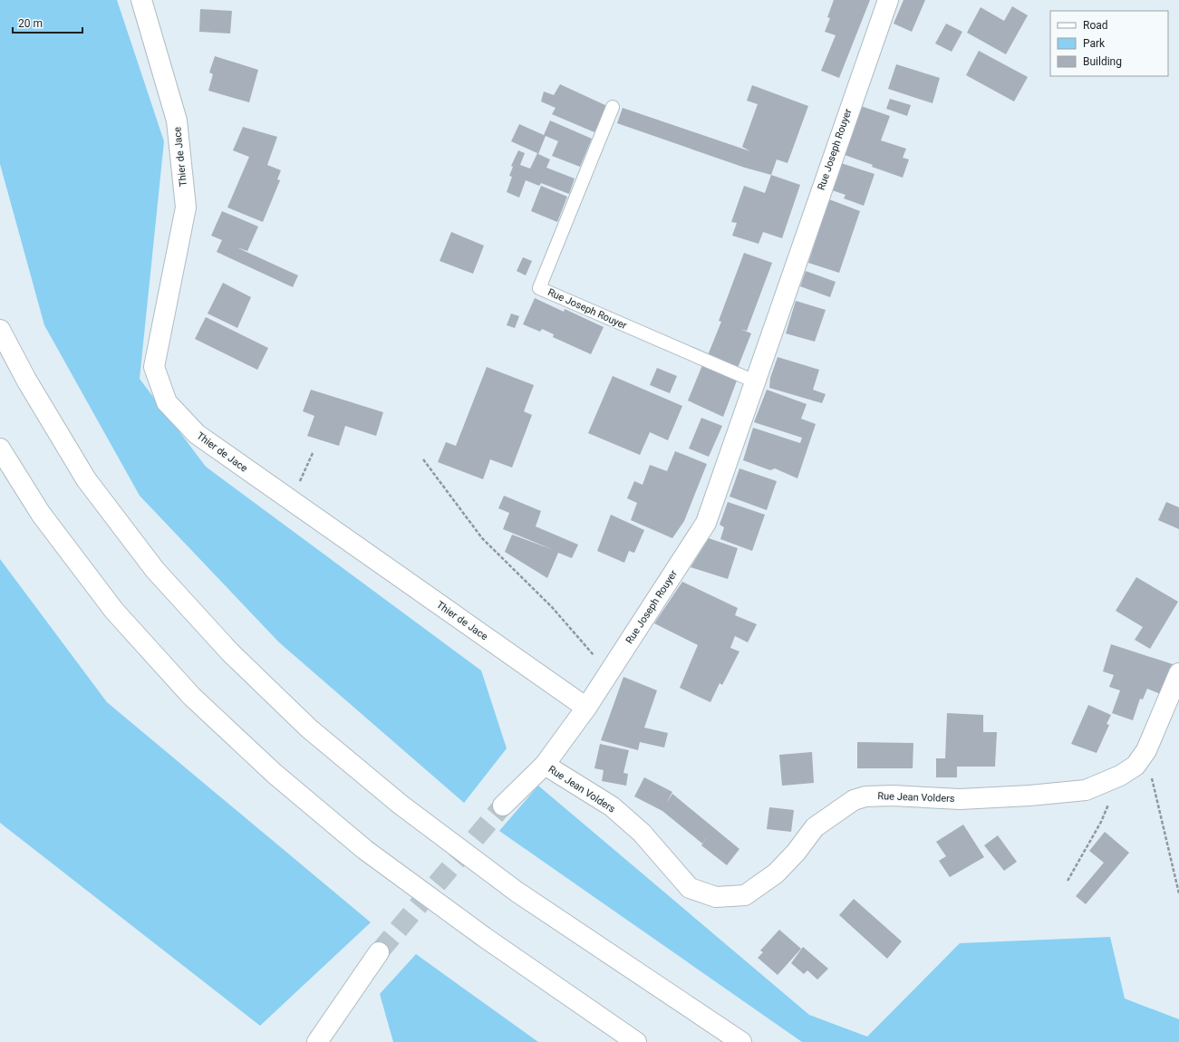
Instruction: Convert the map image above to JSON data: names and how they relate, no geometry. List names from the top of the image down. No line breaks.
{"streets":{"main road":["Rue Joseph Rouyer","Thier de Jace","Rue Jean Volders"]},"crossings":[["Rue Joseph Rouyer","Thier de Jace"],["Rue Joseph Rouyer","Rue Jean Volders"]],"legend":["Road","Park","Building"],"scale_bar":"20 m"}
